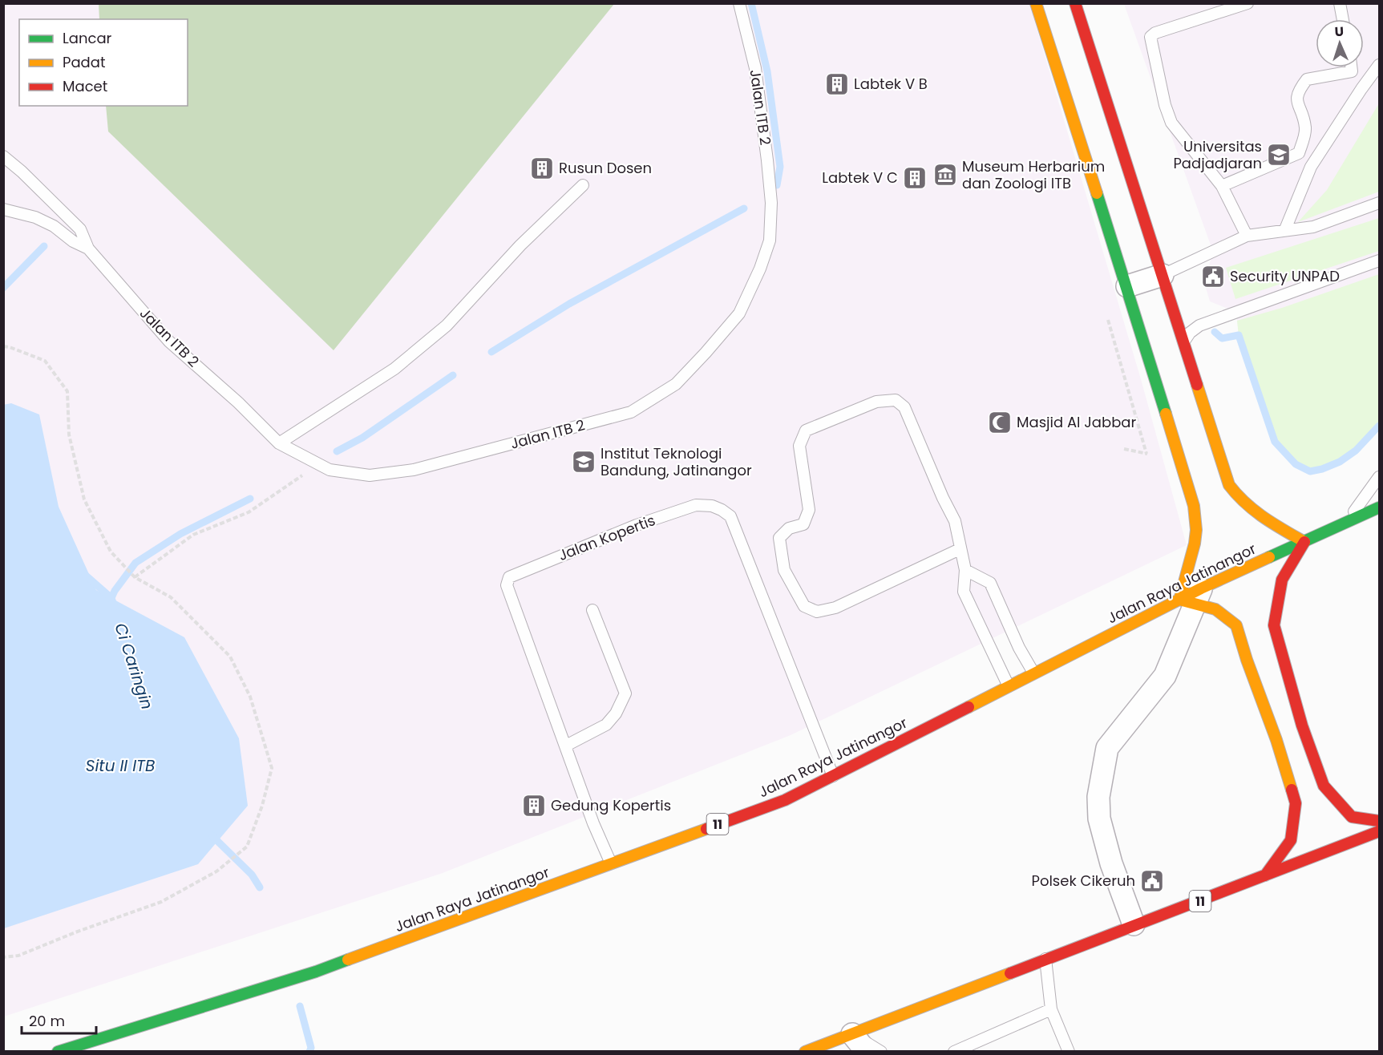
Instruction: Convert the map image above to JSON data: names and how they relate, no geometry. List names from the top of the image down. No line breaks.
{"streets":{"main road":["Jalan Raya Jatinangor","11"],"lane":["Jalan ITB 2","Jalan Kopertis"]},"crossings":[["Jalan Kopertis","Jalan Raya Jatinangor"]],"water":["Ci Caringin","Situ II ITB"],"places":{"building":["Labtek V B","Rusun Dosen","Labtek V C","Gedung Kopertis"],"school or university":["Universitas Padjadjaran","Institut Teknologi Bandung, Jatinangor"],"museum":["Museum Herbarium dan Zoologi ITB"],"public building":["Security UNPAD","Polsek Cikeruh"],"mosque":["Masjid Al Jabbar"]},"legend":["Lancar","Padat","Macet"],"scale_bar":"20 m","north":"top"}
